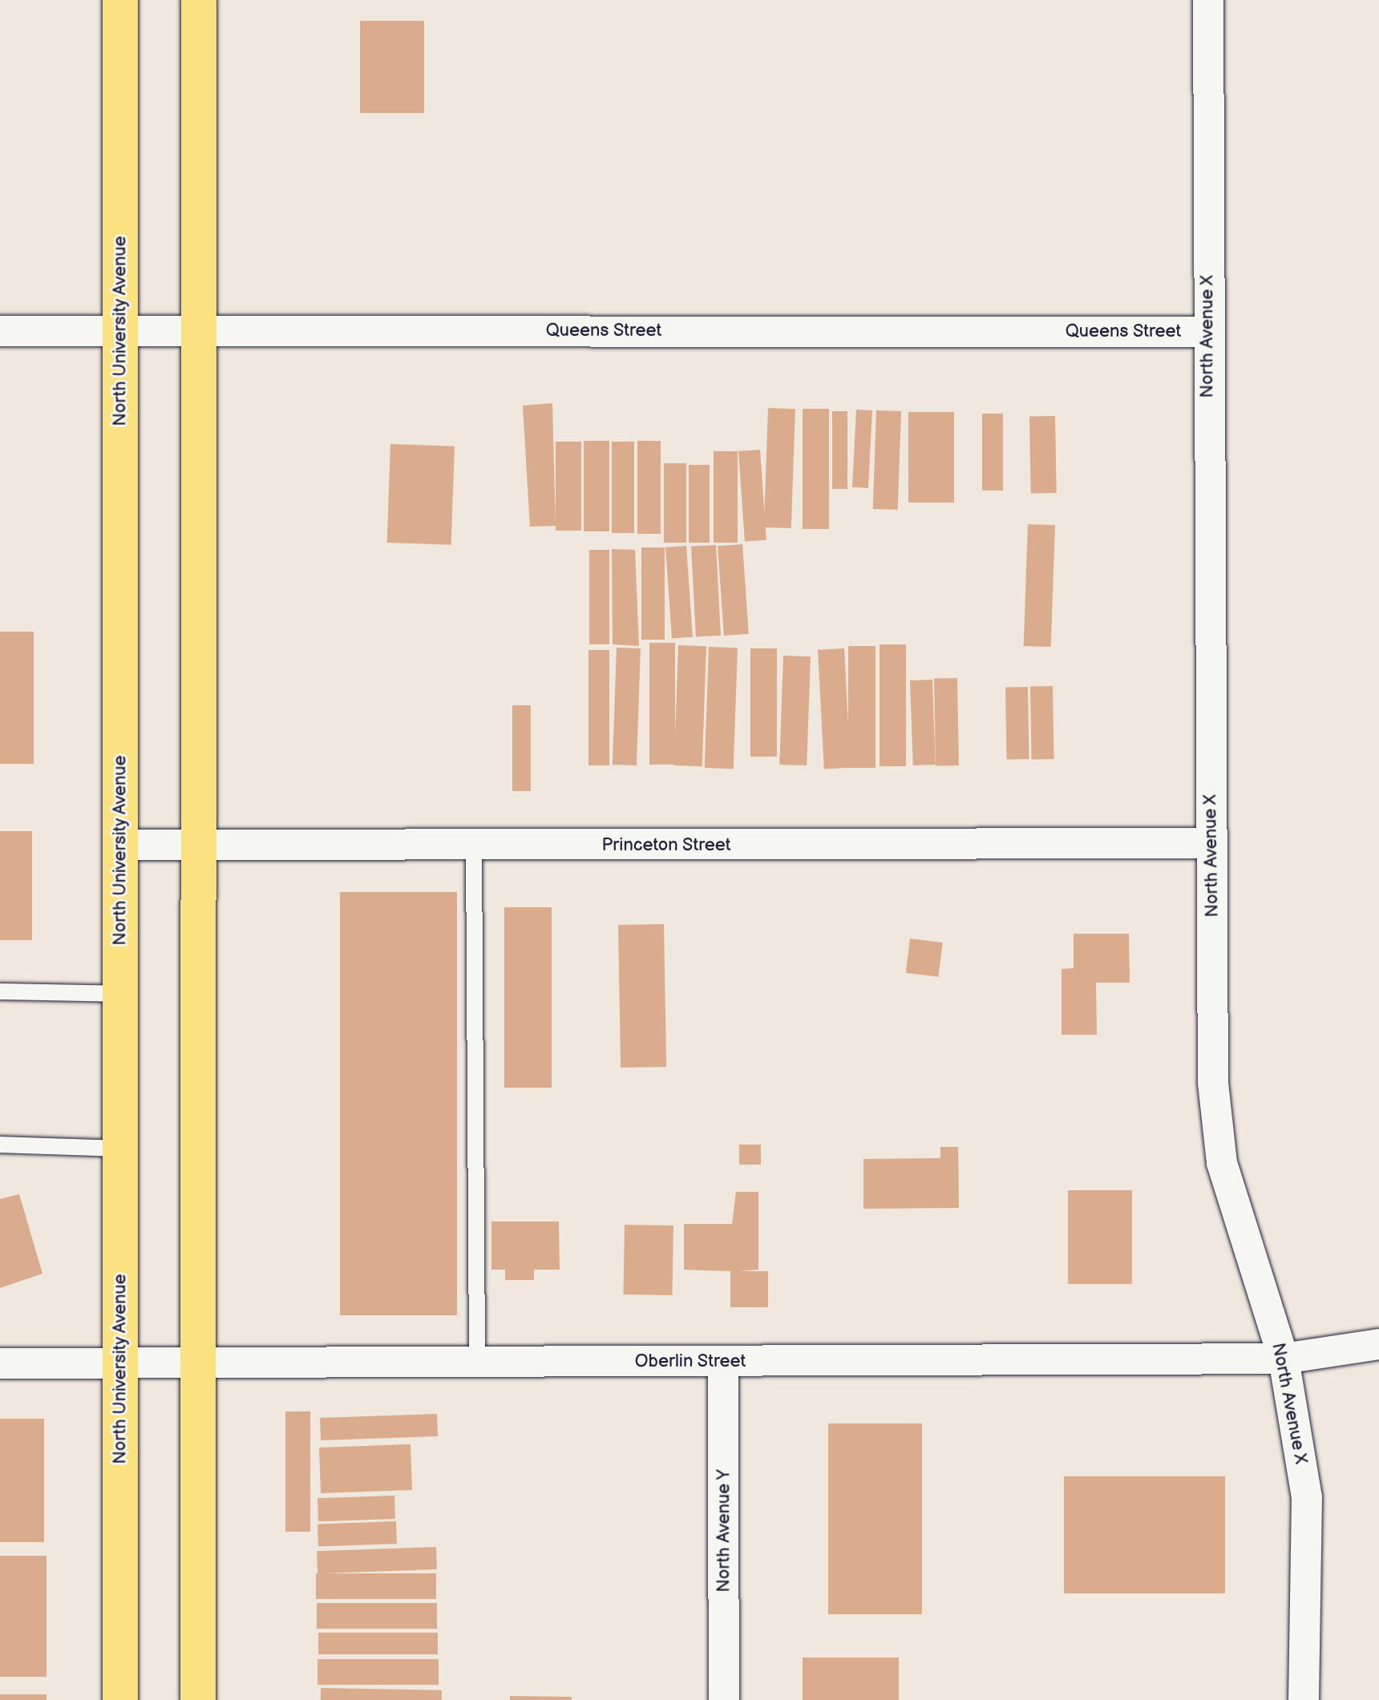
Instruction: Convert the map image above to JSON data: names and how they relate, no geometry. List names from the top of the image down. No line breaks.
{"streets":{"main road":["North University Avenue"],"street":["Queens Street","North Avenue X","Princeton Street","Oberlin Street","North Avenue Y"]},"crossings":[["North University Avenue","Queens Street"],["North University Avenue","Princeton Street"],["North University Avenue","Oberlin Street"],["Queens Street","North Avenue X"],["North Avenue X","Princeton Street"],["North Avenue X","Oberlin Street"],["Oberlin Street","North Avenue Y"]]}
